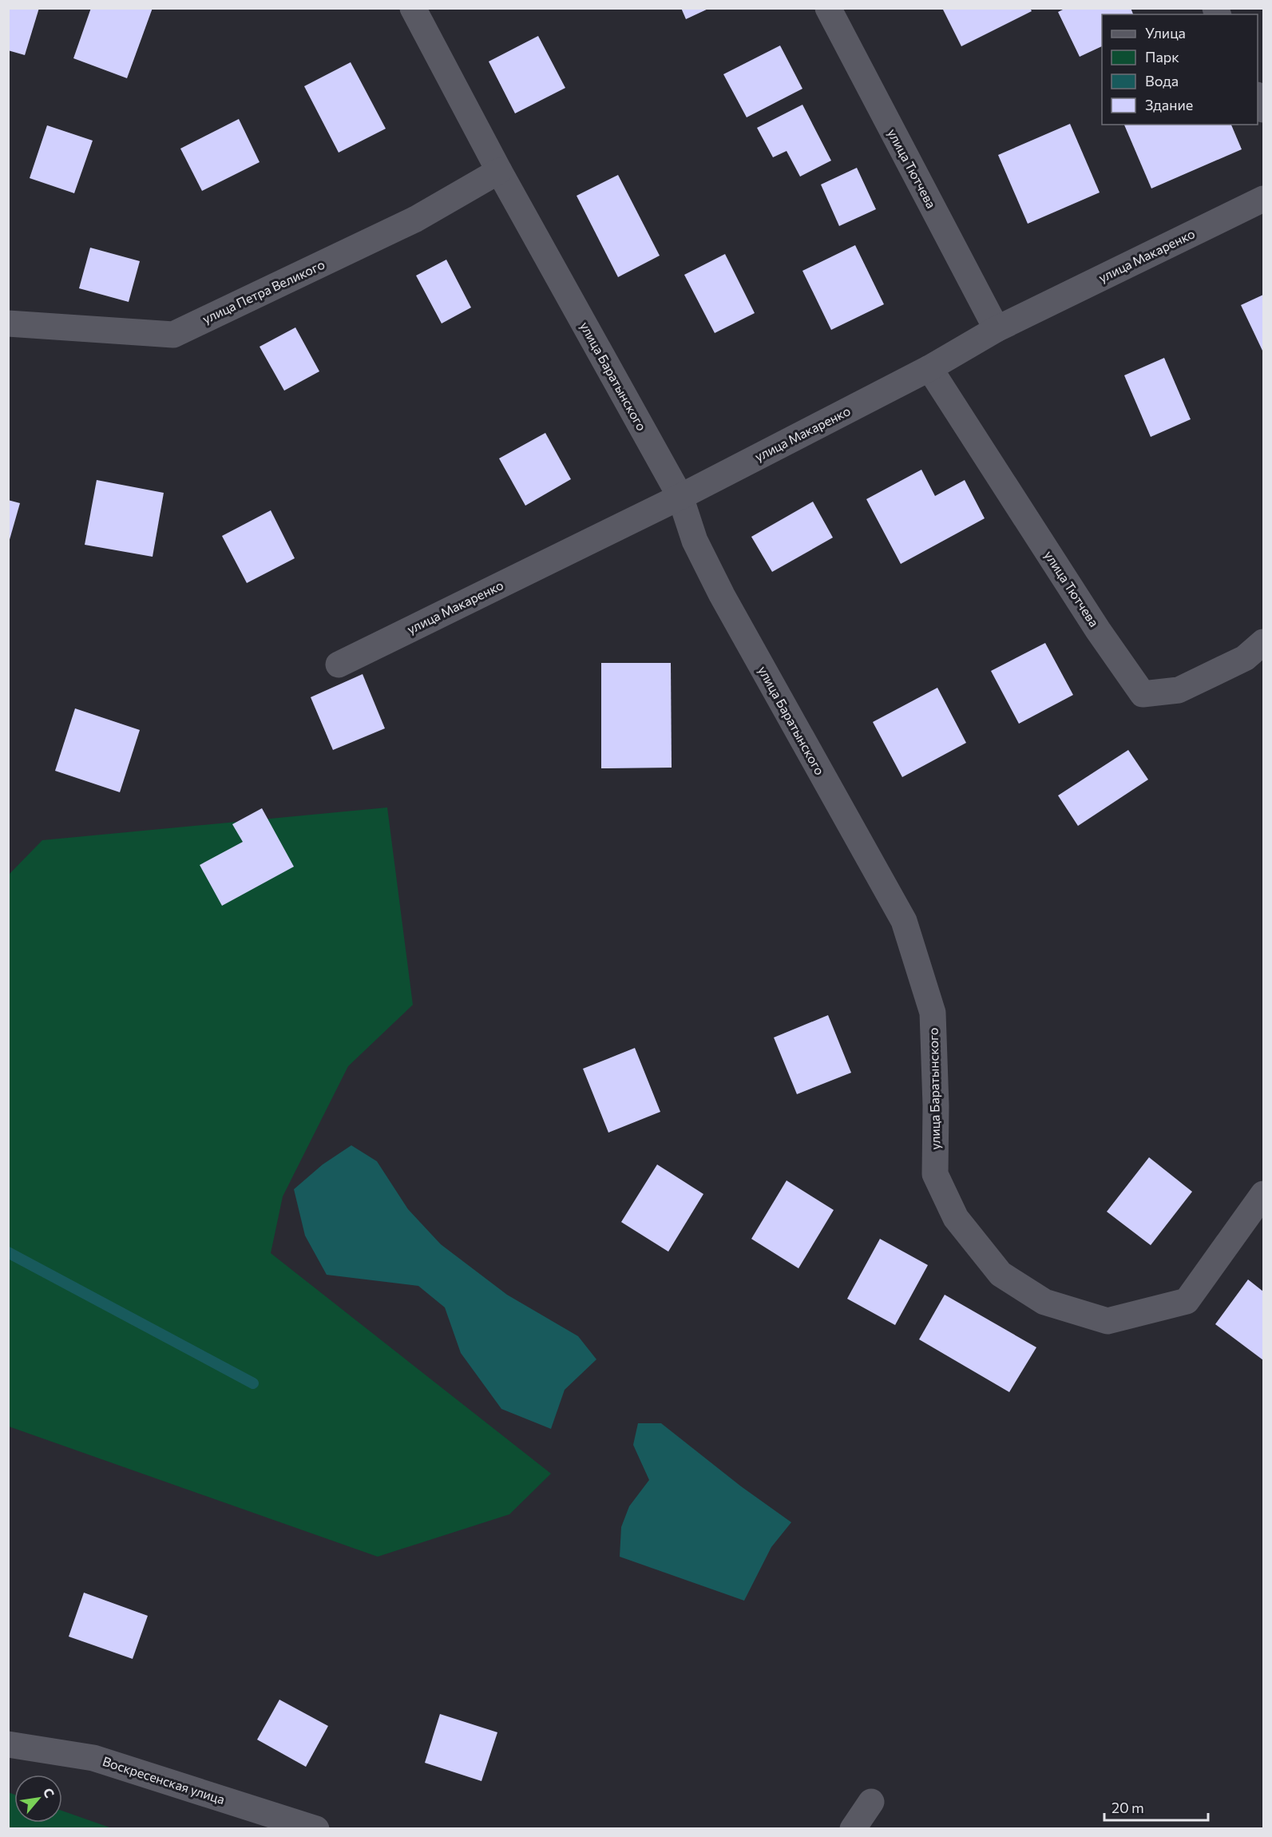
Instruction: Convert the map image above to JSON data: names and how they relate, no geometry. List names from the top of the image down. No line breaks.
{"streets":{"street":["улица Тютчева","улица Макаренко","улица Петра Великого","улица Баратынского","Воскресенская улица"]},"crossings":[["улица Тютчева","улица Макаренко"],["улица Макаренко","улица Баратынского"],["улица Петра Великого","улица Баратынского"]],"legend":["Улица","Парк","Вода","Здание"],"scale_bar":"20 m","north":"top right"}
